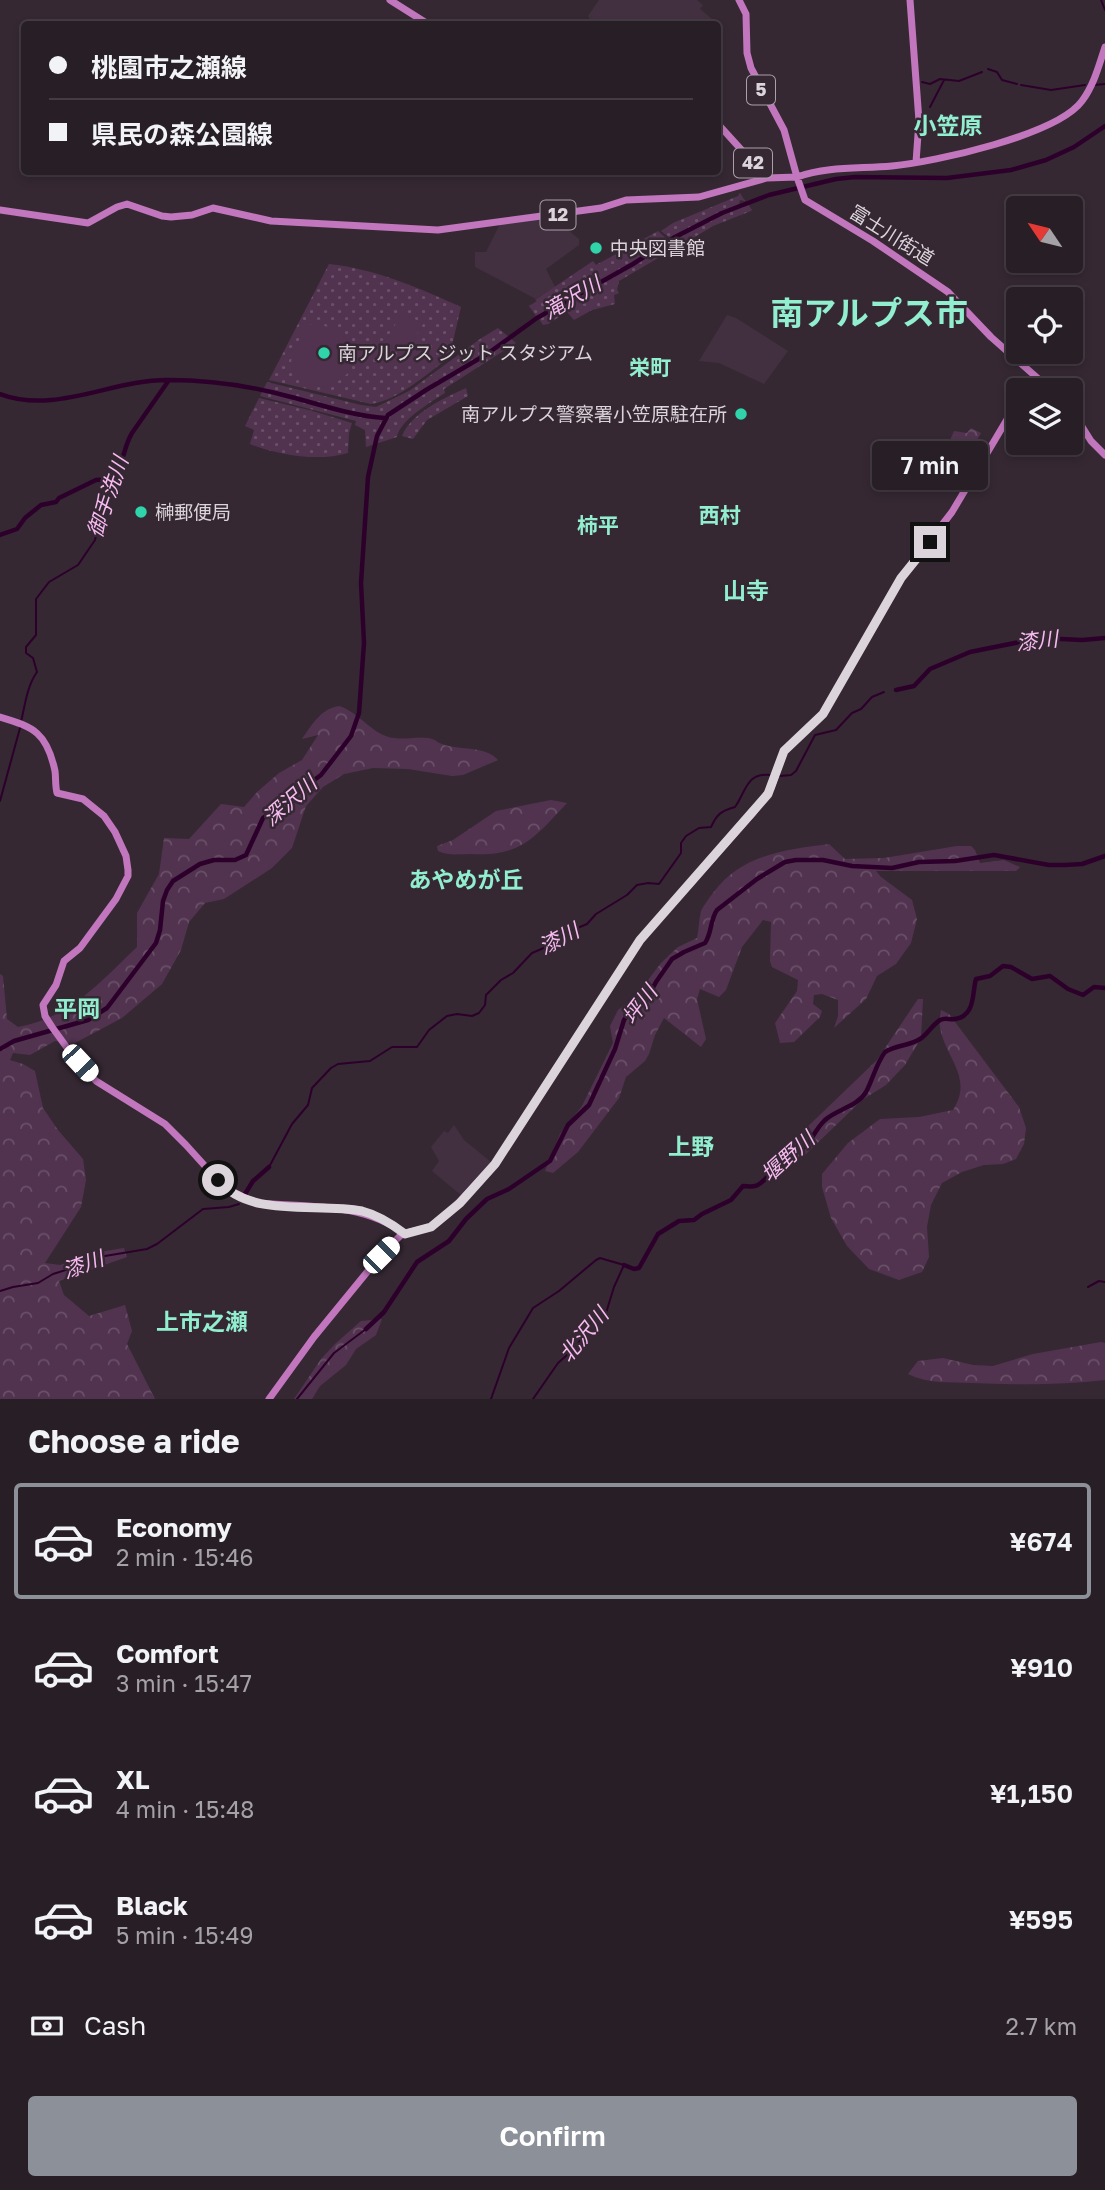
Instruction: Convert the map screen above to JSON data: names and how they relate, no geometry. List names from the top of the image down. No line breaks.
{"streets":{"main road":["5","42","12","富士川街道"]},"crossings":[["5","42"],["5","富士川街道"],["42","12"],["42","富士川街道"]],"districts":["小笠原","南アルプス市","栄町","西村","柿平","山寺","あやめが丘","平岡","上野","上市之瀬"],"water":["滝沢川","御手洗川","漆川","深沢川","坪川","堰野川","北沢川"],"places":["中央図書館","南アルプス ジット スタジアム","南アルプス警察署小笠原駐在所","榊郵便局"],"north":"top left","page":{"banner":["桃園市之瀬線","県民の森公園線"],"bubble":"7 min","heading":"Choose a ride","list":[{"name":"Economy","note":"2 min · 15:46","value":"¥674"},{"name":"Comfort","note":"3 min · 15:47","value":"¥910"},{"name":"XL","note":"4 min · 15:48","value":"¥1,150"},{"name":"Black","note":"5 min · 15:49","value":"¥595"}],"pay":["Cash","2.7 km"],"buttons":"Confirm"}}
